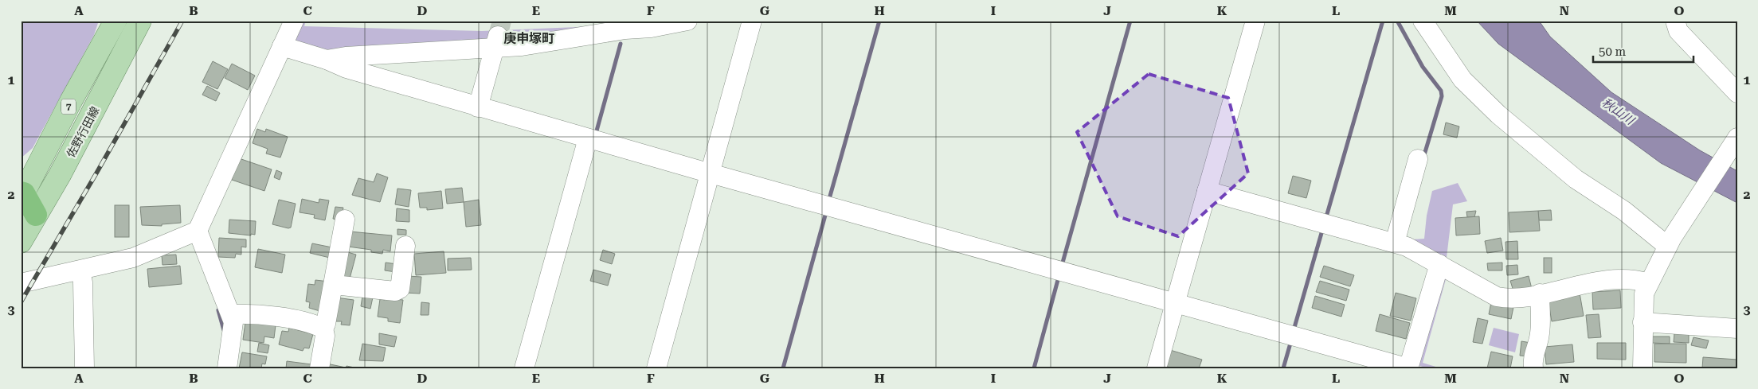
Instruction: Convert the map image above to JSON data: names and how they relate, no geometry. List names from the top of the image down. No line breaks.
{"streets":{"main road":["7","佐野行田線"]},"districts":["庚申塚町"],"water":["秋山川"],"scale_bar":"50 m","grid":{"columns":["A","B","C","D","E","F","G","H","I","J","K","L","M","N","O"],"rows":["1","2","3"]}}
